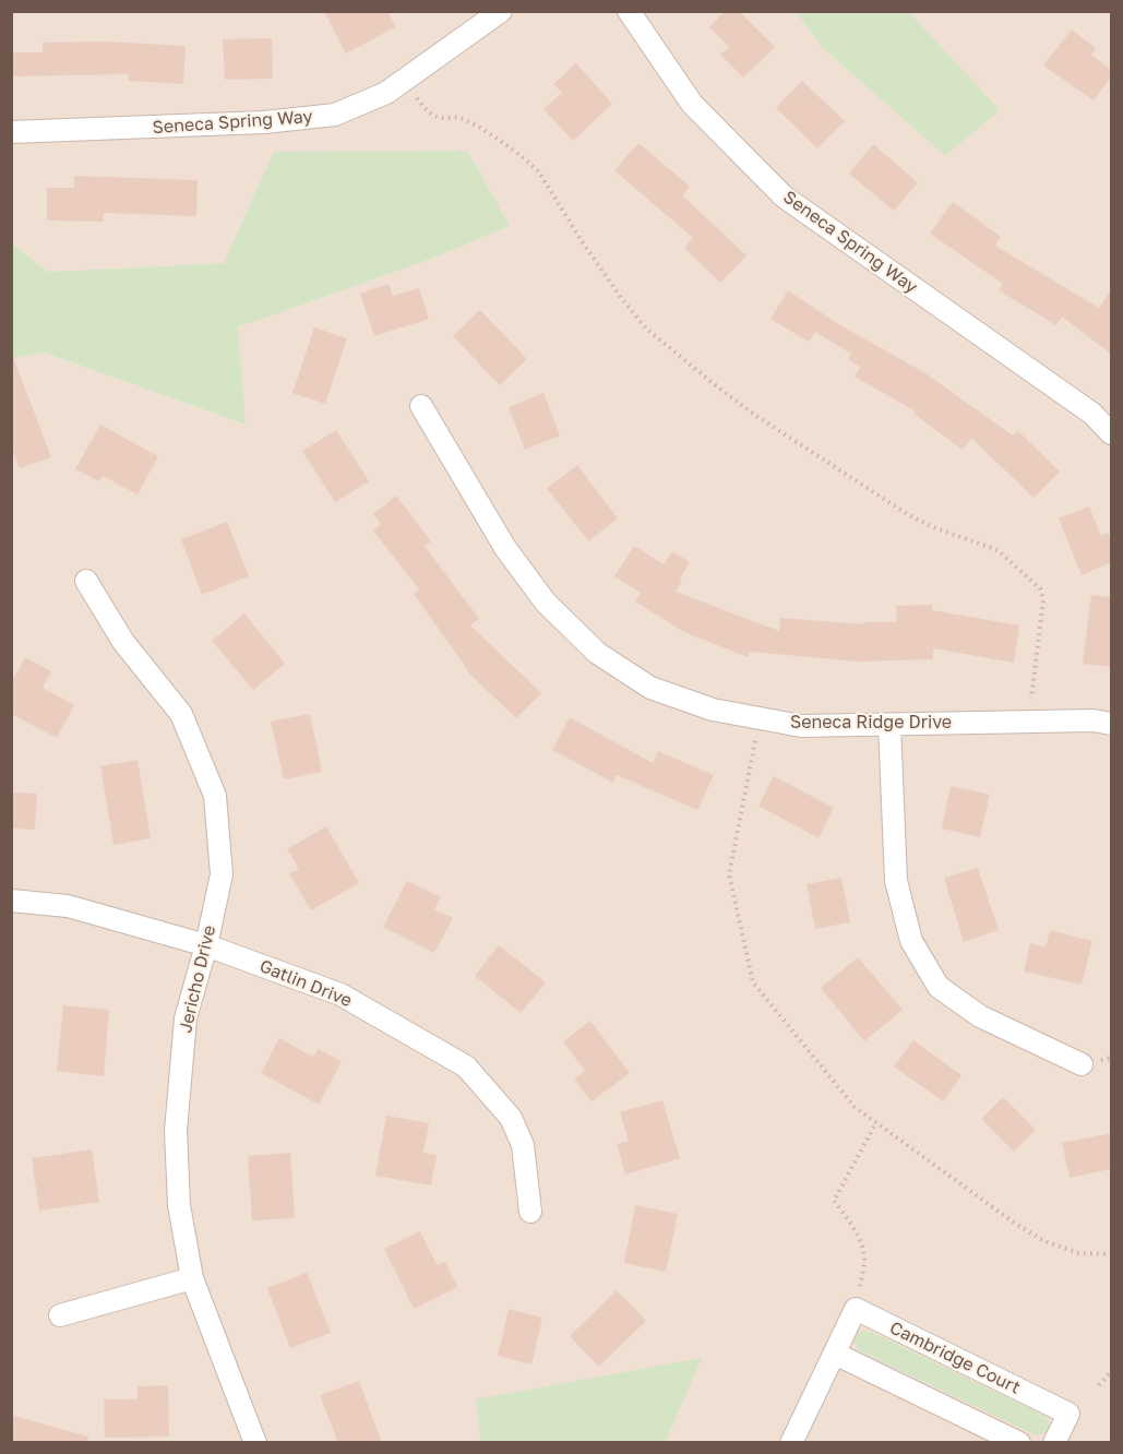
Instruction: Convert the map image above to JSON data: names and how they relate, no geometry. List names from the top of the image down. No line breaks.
{"streets":{"street":["Seneca Spring Way","Seneca Ridge Drive","Jericho Drive","Gatlin Drive","Cambridge Court"]},"crossings":[["Jericho Drive","Gatlin Drive"]]}
